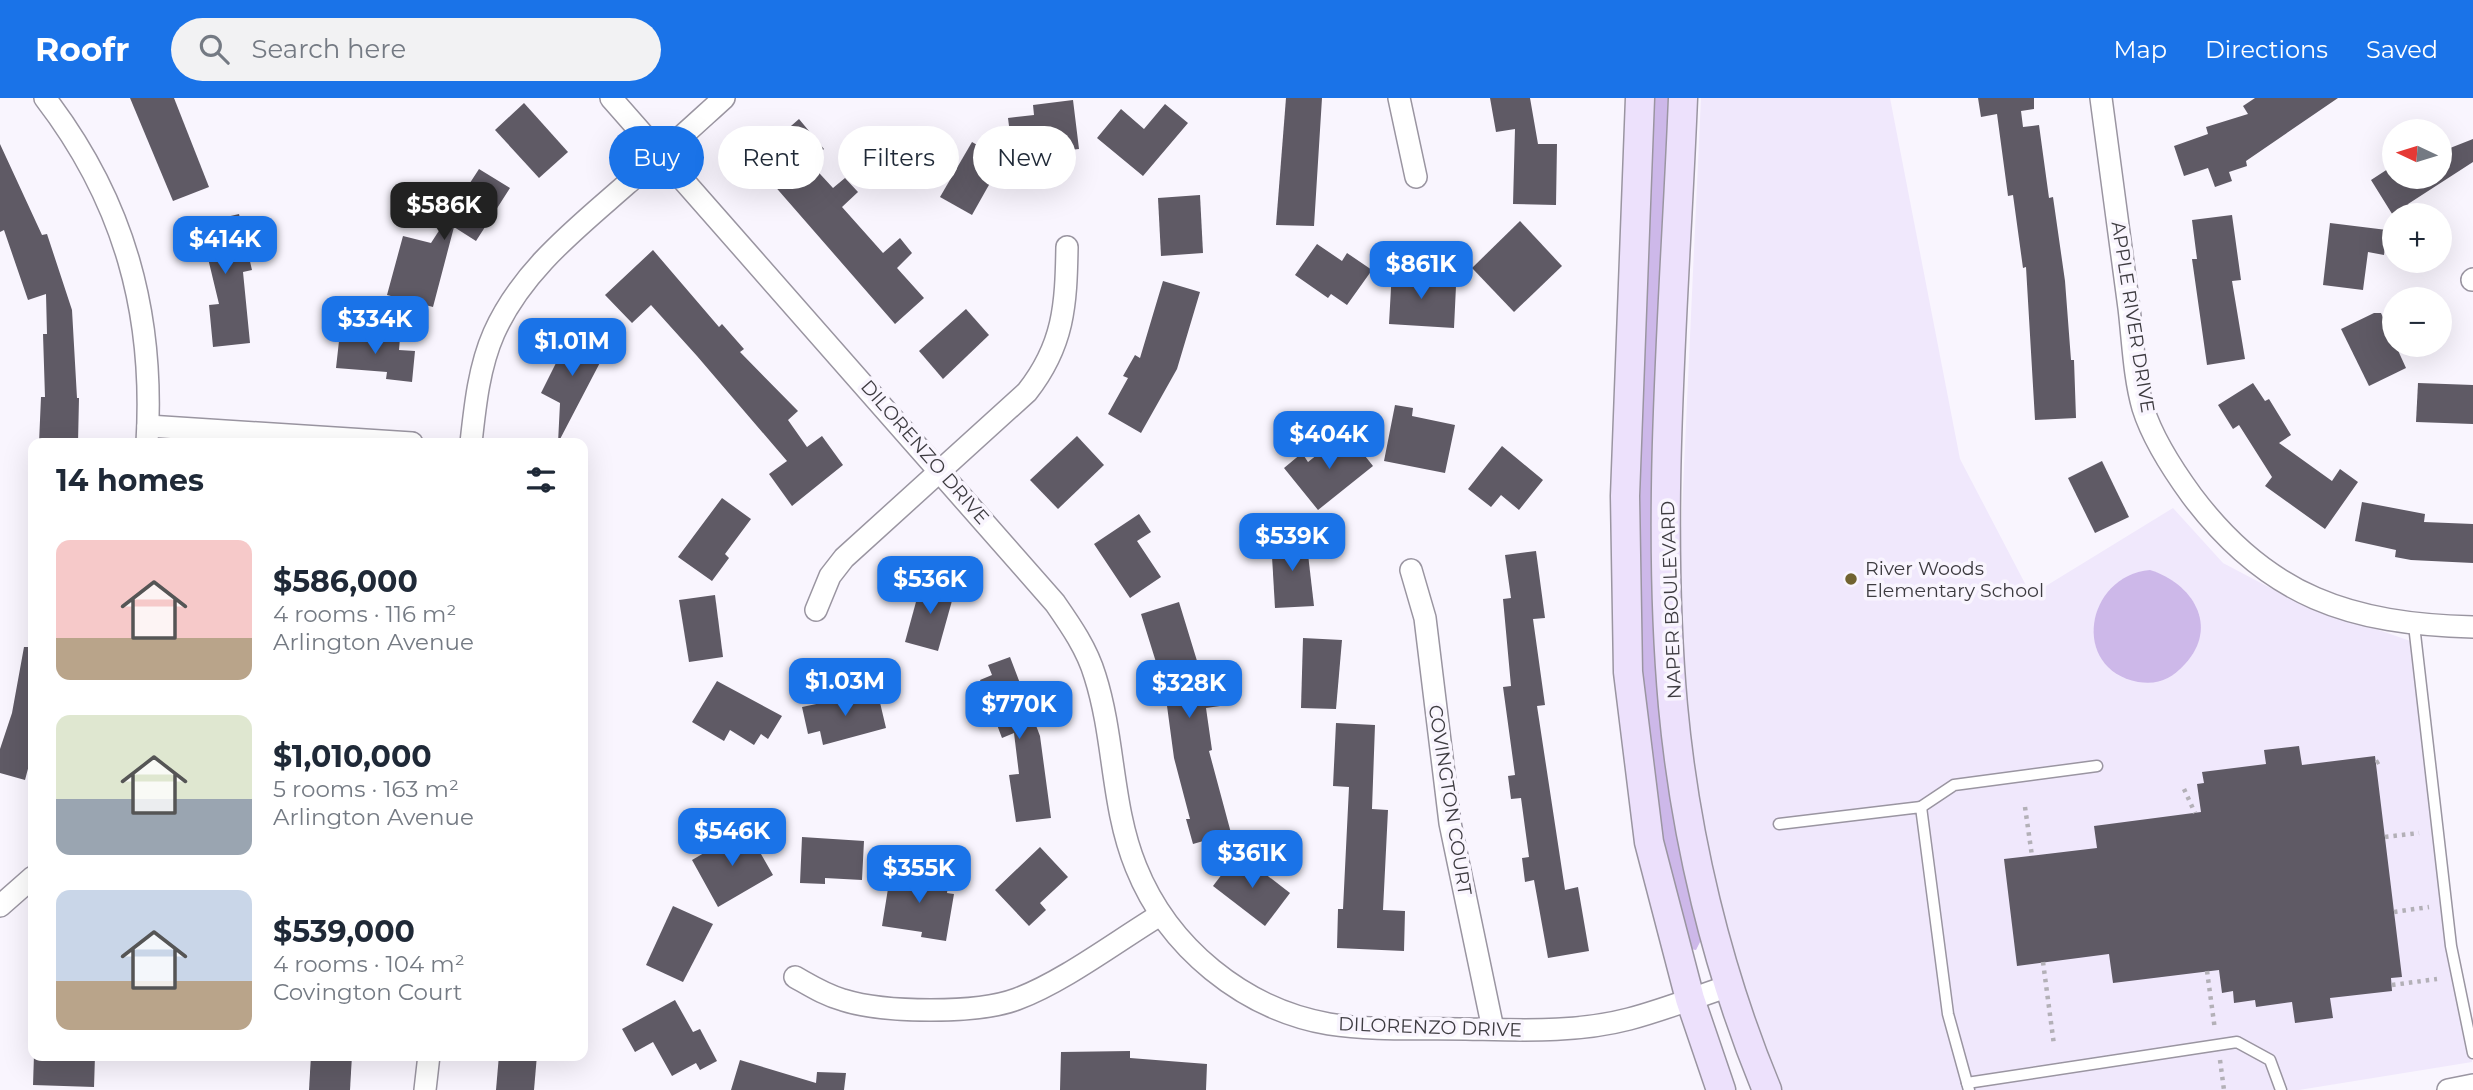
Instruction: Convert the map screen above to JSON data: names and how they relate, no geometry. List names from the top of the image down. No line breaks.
{"streets":{"main road":["NAPER BOULEVARD"],"street":["APPLE RIVER DRIVE","DILORENZO DRIVE","COVINGTON COURT"]},"crossings":[["DILORENZO DRIVE","NAPER BOULEVARD"],["DILORENZO DRIVE","COVINGTON COURT"]],"places":["River Woods Elementary School"],"north":"left","page":{"header":"Roofr","search":"Search here","nav":["Map","Directions","Saved"],"map_buttons":["+","−"],"chip":["Buy","Rent","Filters","New"],"price":["$586K","$414K","$861K","$334K","$1.01M","$404K","$539K","$536K","$1.03M","$328K","$770K","$546K","$361K","$355K"],"heading":"14 homes","list":[{"name":"$586,000","note":"4 rooms · 116 m² · Arlington Avenue"},{"name":"$1,010,000","note":"5 rooms · 163 m² · Arlington Avenue"},{"name":"$539,000","note":"4 rooms · 104 m² · Covington Court"}]}}
